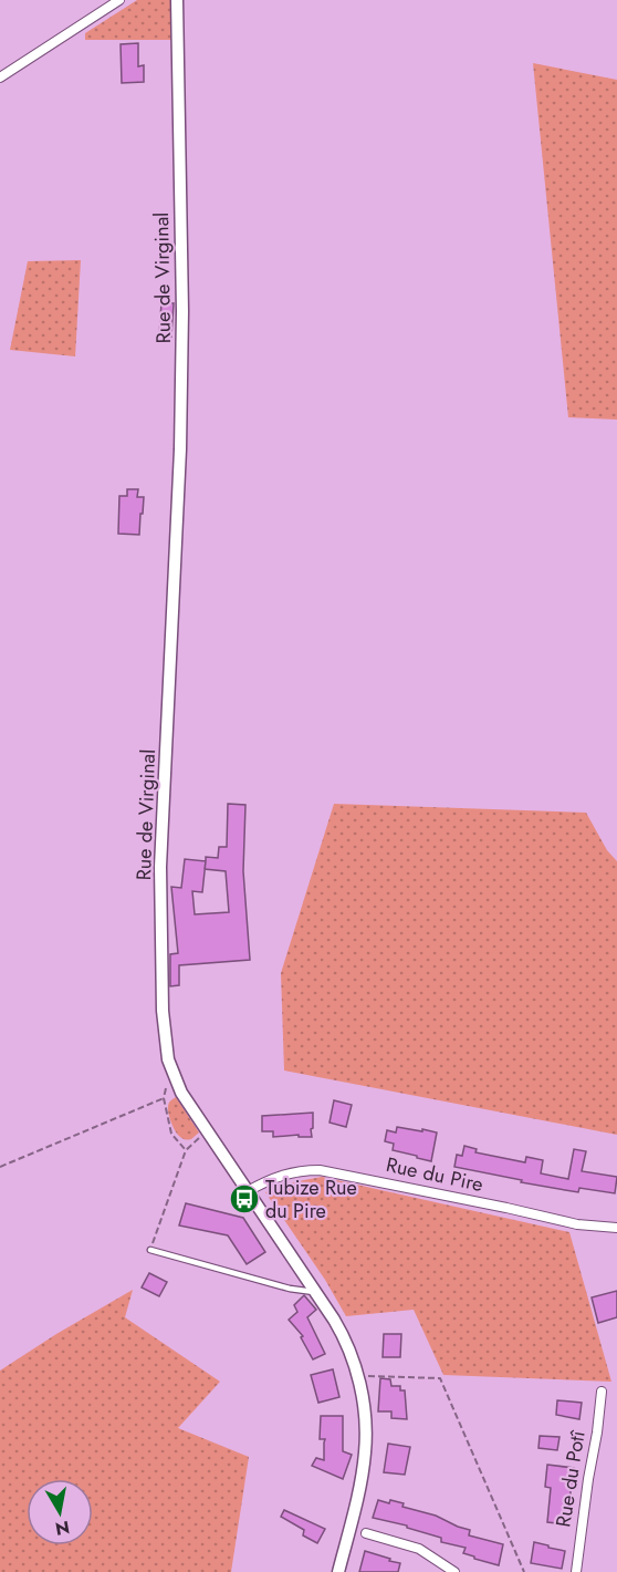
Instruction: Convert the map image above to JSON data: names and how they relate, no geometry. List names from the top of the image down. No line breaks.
{"streets":{"street":["Rue de Virginal","Rue du Pire","Rue du Potî"]},"crossings":[["Rue de Virginal","Rue du Pire"]],"places":{"bus stop":["Tubize Rue du Pire"]},"north":"bottom"}
